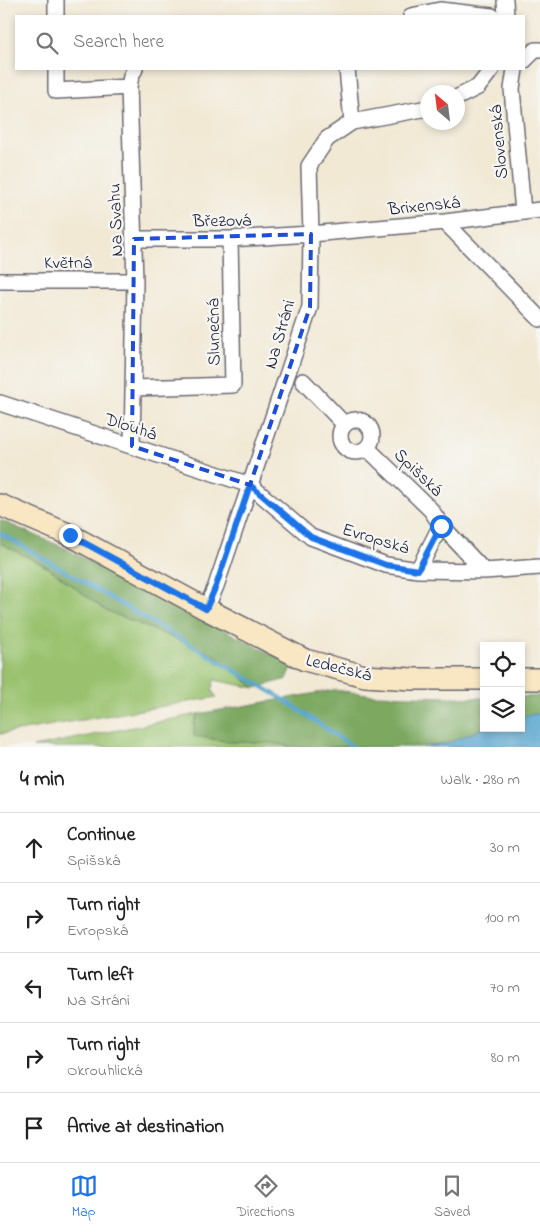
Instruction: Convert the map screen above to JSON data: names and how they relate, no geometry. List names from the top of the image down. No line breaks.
{"streets":{"main road":["Ledečská"],"street":["Slovenská","Brixenská","Na Svahu","Březová","Květná","Slunečná","Na Stráni","Dlouhá","Spišská","Evropská"]},"crossings":[["Slovenská","Brixenská"],["Brixenská","Březová"],["Brixenská","Na Stráni"],["Na Svahu","Březová"],["Na Svahu","Květná"],["Na Svahu","Slunečná"],["Na Svahu","Dlouhá"],["Březová","Slunečná"],["Březová","Na Stráni"],["Na Stráni","Dlouhá"],["Na Stráni","Evropská"],["Na Stráni","Ledečská"],["Dlouhá","Evropská"],["Spišská","Evropská"]],"north":"top left","page":{"search":"Search here","heading":["4 min","Walk · 280 m"],"list":[["Continue","Spišská","30 m"],["Turn right","Evropská","100 m"],["Turn left","Na Stráni","70 m"],["Turn right","Okrouhlická","80 m"],"Arrive at destination"],"nav":["Map","Directions","Saved"]}}
